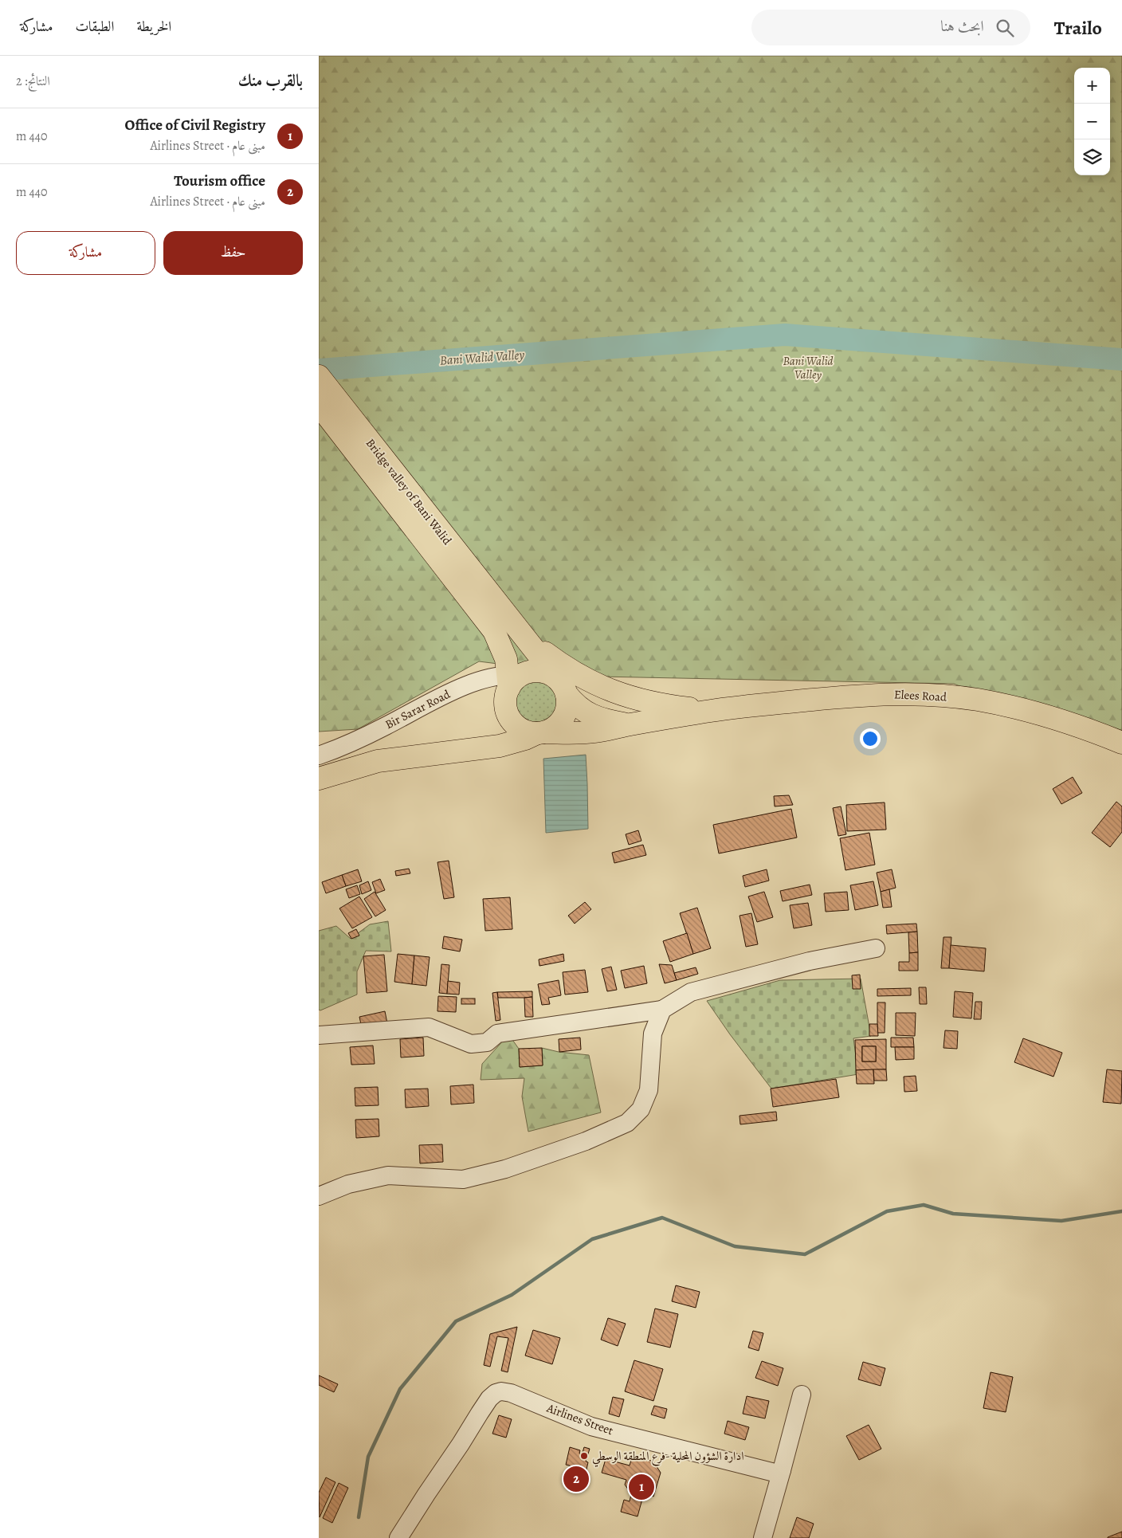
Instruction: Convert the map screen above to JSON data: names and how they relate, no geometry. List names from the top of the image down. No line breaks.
{"streets":{"highway":["Bridge valley of Bani Walid","Elees Road"],"street":["Bir Sarar Road","Airlines Street"]},"water":["Bani Walid Valley"],"parks":["Bani Walid Valley"],"places":["ادارة الشؤون المحلية -فرع المنطقة الوسطي"],"page":{"header":"Trailo","search":"ابحث هنا","nav":["الخريطة","الطبقات","مشاركة"],"heading":["بالقرب منك","النتائج: 2"],"map_buttons":["+","−"],"list":[{"mark":"1","name":"Office of Civil Registry","note":"مبنى عام · Airlines Street","value":"440 m"},{"mark":"2","name":"Tourism office","note":"مبنى عام · Airlines Street","value":"440 m"}],"buttons":["حفظ","مشاركة"],"pins":["2","1"]}}
